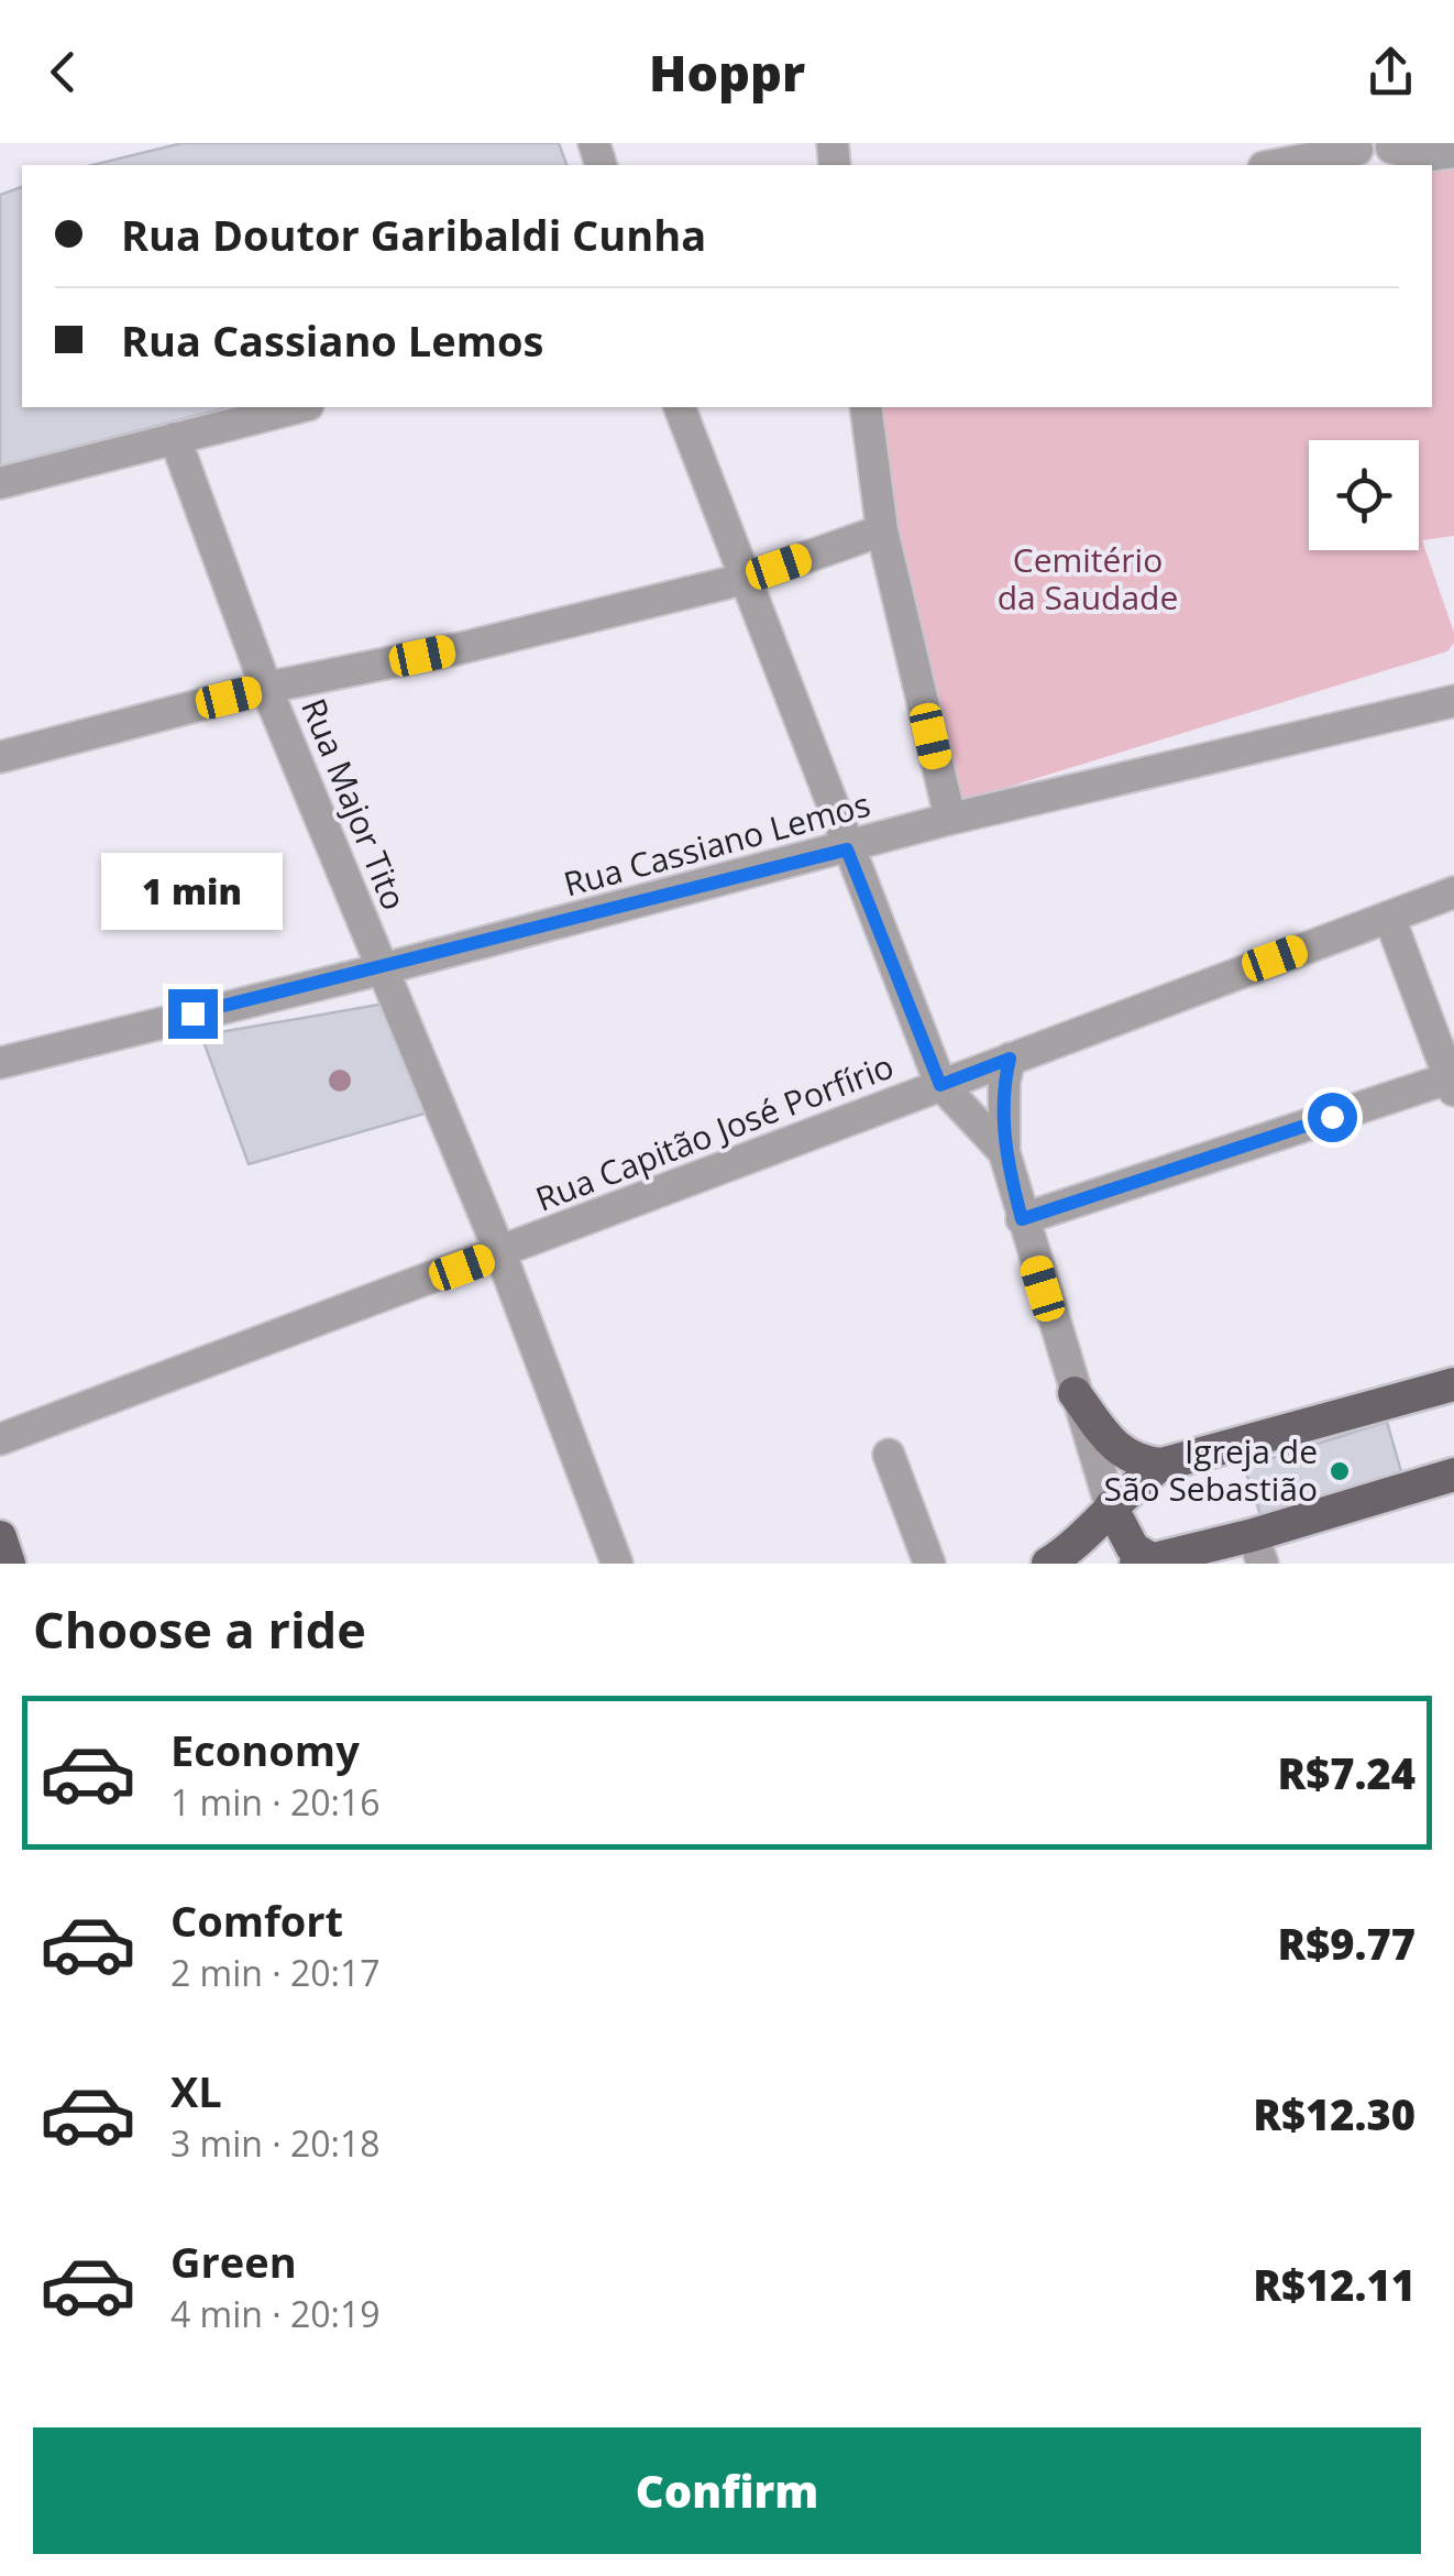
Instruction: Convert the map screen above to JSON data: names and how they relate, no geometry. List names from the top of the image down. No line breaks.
{"streets":{"street":["Rua Major Tito","Rua Cassiano Lemos","Rua Capitão José Porfírio"]},"crossings":[["Rua Major Tito","Rua Cassiano Lemos"],["Rua Major Tito","Rua Capitão José Porfírio"]],"parks":["Cemitério da Saudade"],"places":["Igreja de São Sebastião"],"page":{"header":"Hoppr","banner":["Rua Doutor Garibaldi Cunha","Rua Cassiano Lemos"],"bubble":"1 min","heading":"Choose a ride","list":[{"name":"Economy","note":"1 min · 20:16","value":"R$7.24"},{"name":"Comfort","note":"2 min · 20:17","value":"R$9.77"},{"name":"XL","note":"3 min · 20:18","value":"R$12.30"},{"name":"Green","note":"4 min · 20:19","value":"R$12.11"}],"buttons":"Confirm"}}
